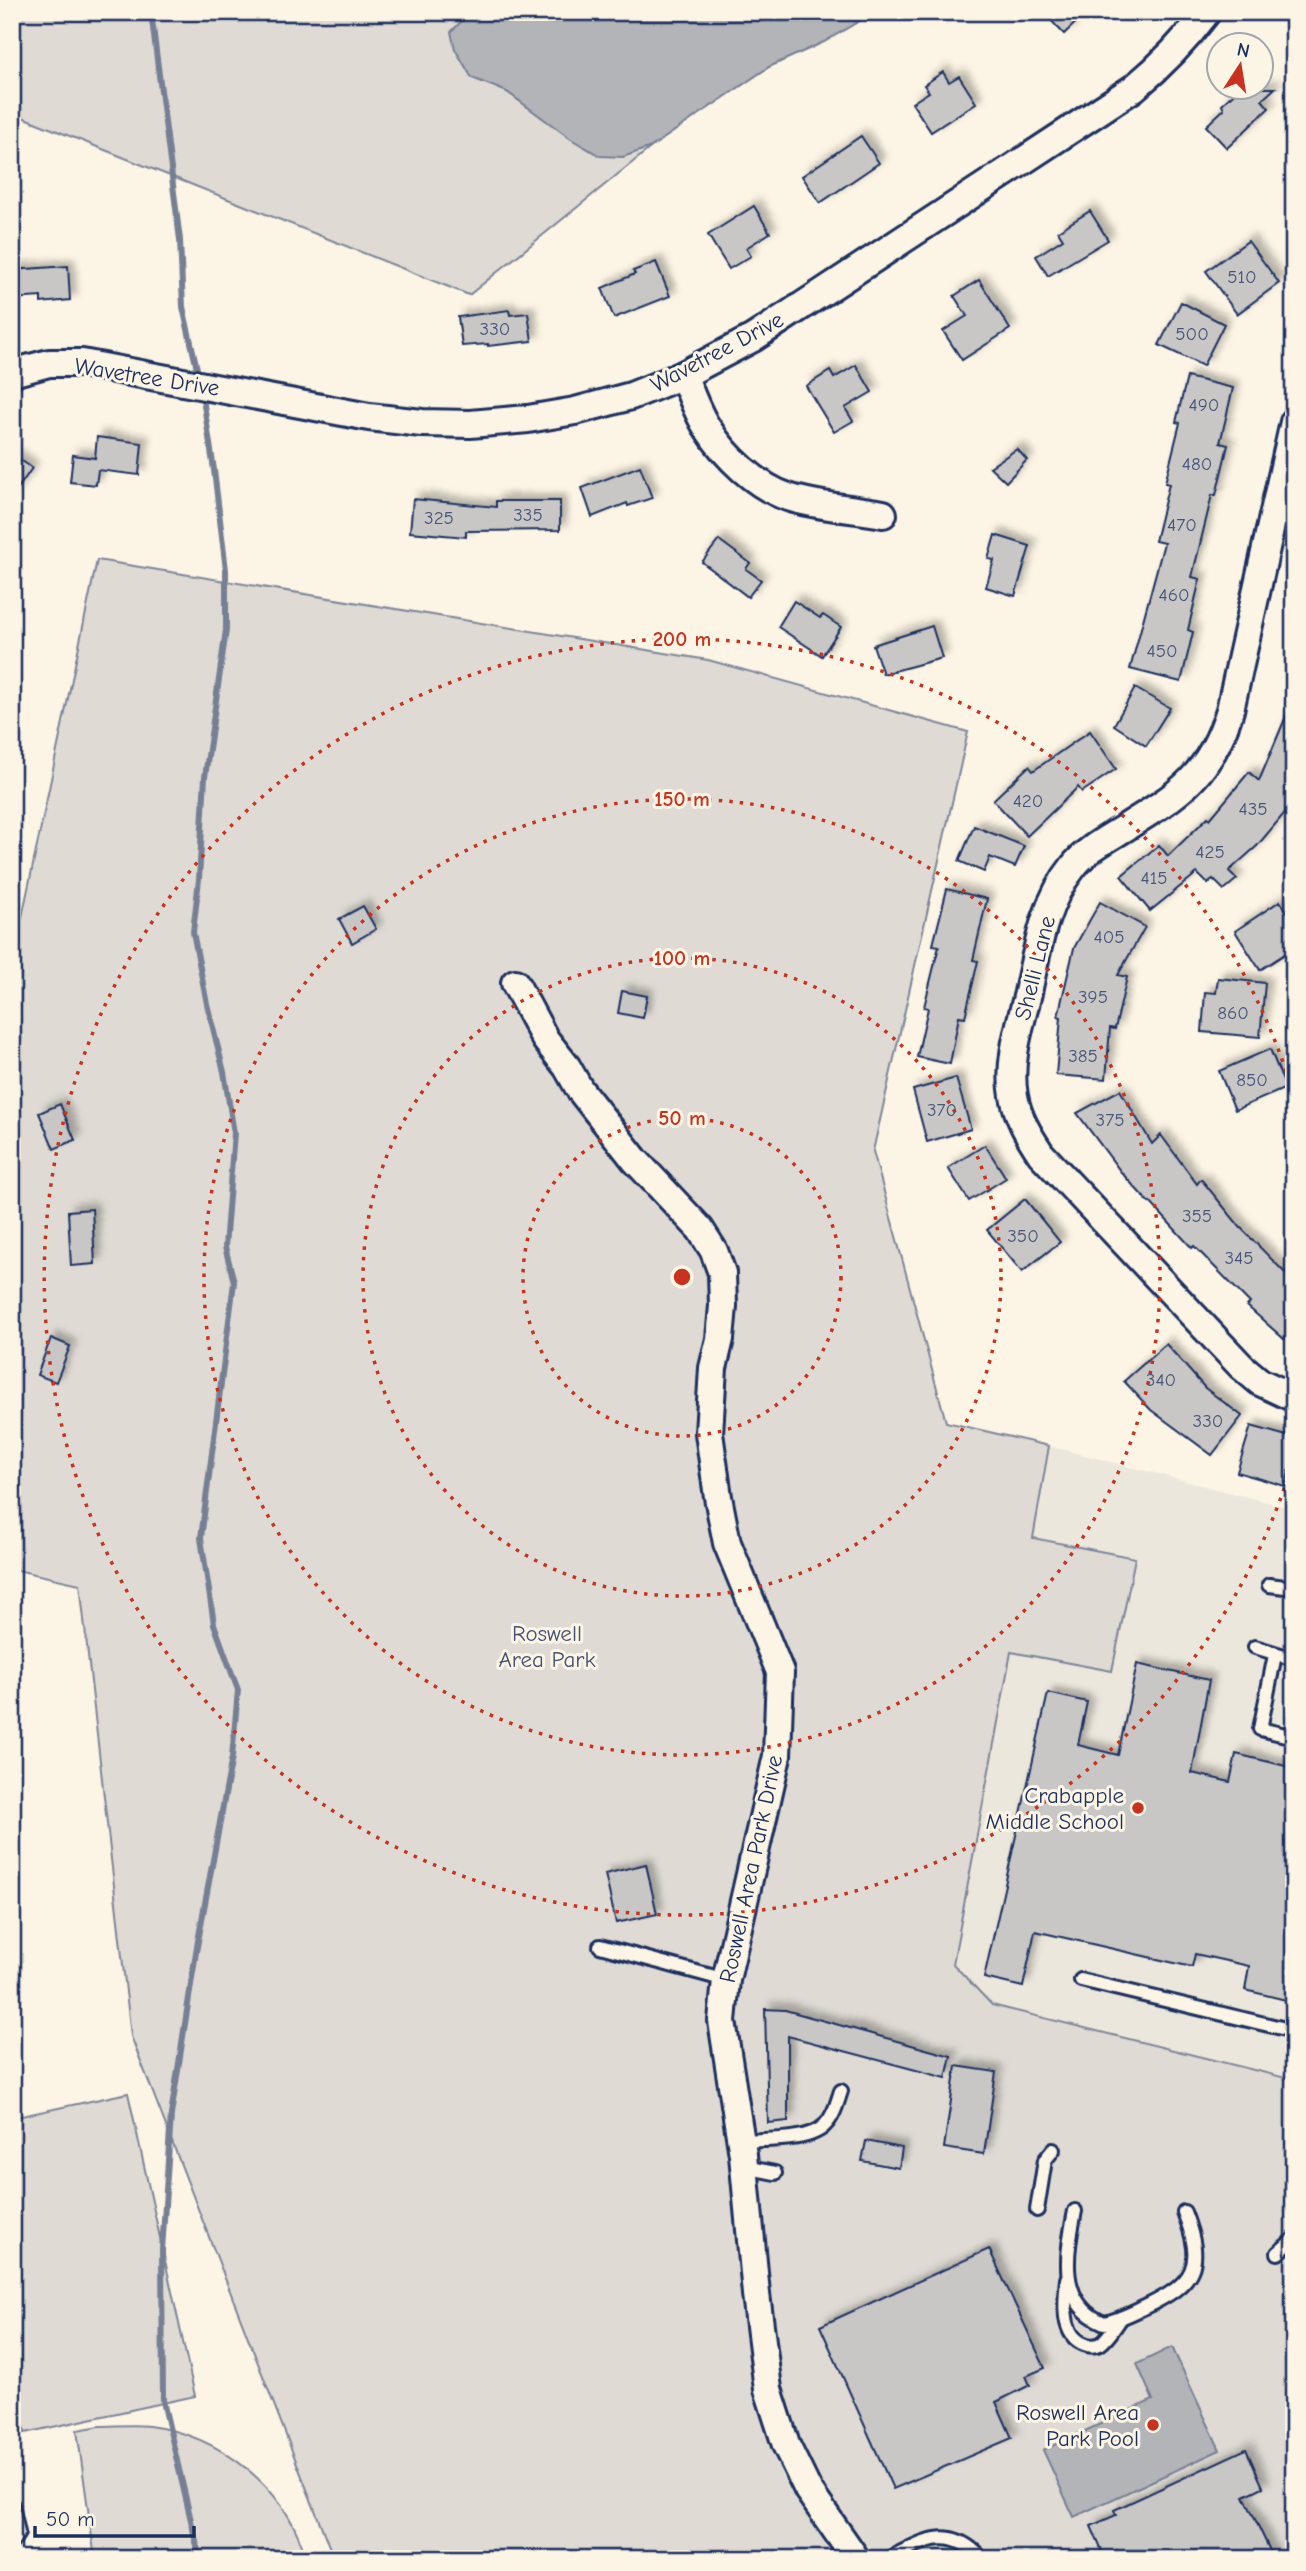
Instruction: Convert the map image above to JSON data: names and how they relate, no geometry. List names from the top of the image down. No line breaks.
{"streets":{"street":["Wavetree Drive","Shelli Lane","Roswell Area Park Drive"]},"parks":["Roswell Area Park"],"places":["Crabapple Middle School","Roswell Area Park Pool"],"house_numbers":["510","330","500","490","480","335","325","470","460","450","420","435","425","415","405","395","860","385","850","370","375","355","350","345","340","330"],"scale_bar":"50 m","north":"top","rings":["200 m","150 m","100 m","50 m"]}
